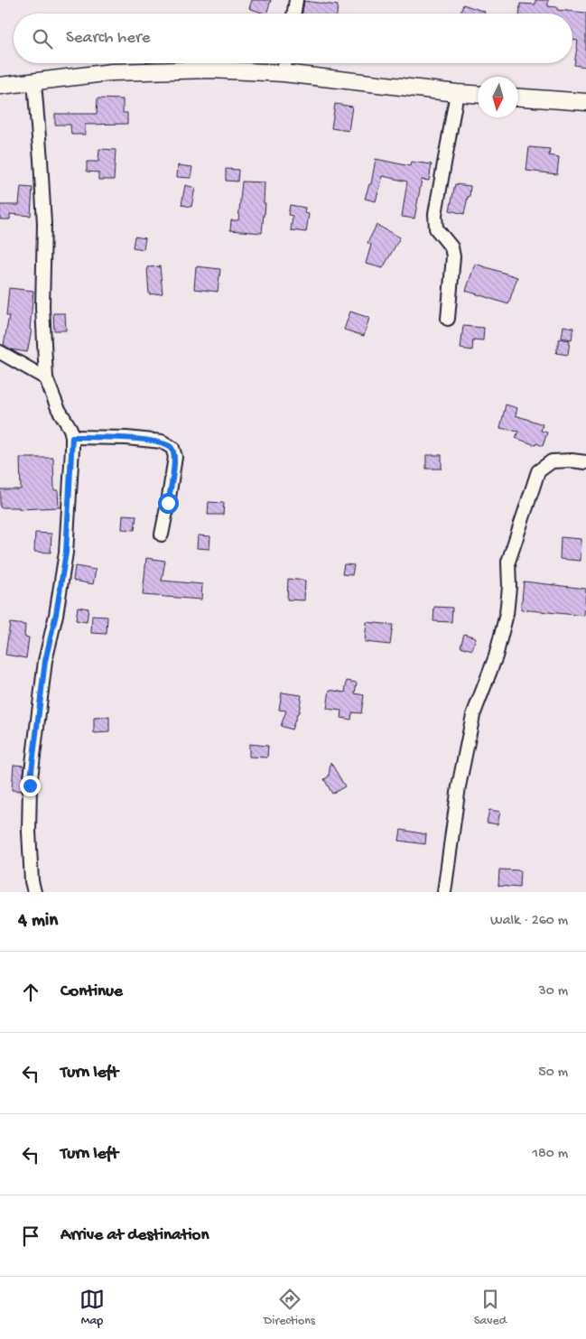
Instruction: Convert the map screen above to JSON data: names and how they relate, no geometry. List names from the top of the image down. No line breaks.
{"north":"bottom","page":{"search":"Search here","heading":["4 min","Walk · 260 m"],"list":[["Continue","30 m"],["Turn left","50 m"],["Turn left","180 m"],"Arrive at destination"],"nav":["Map","Directions","Saved"]}}
